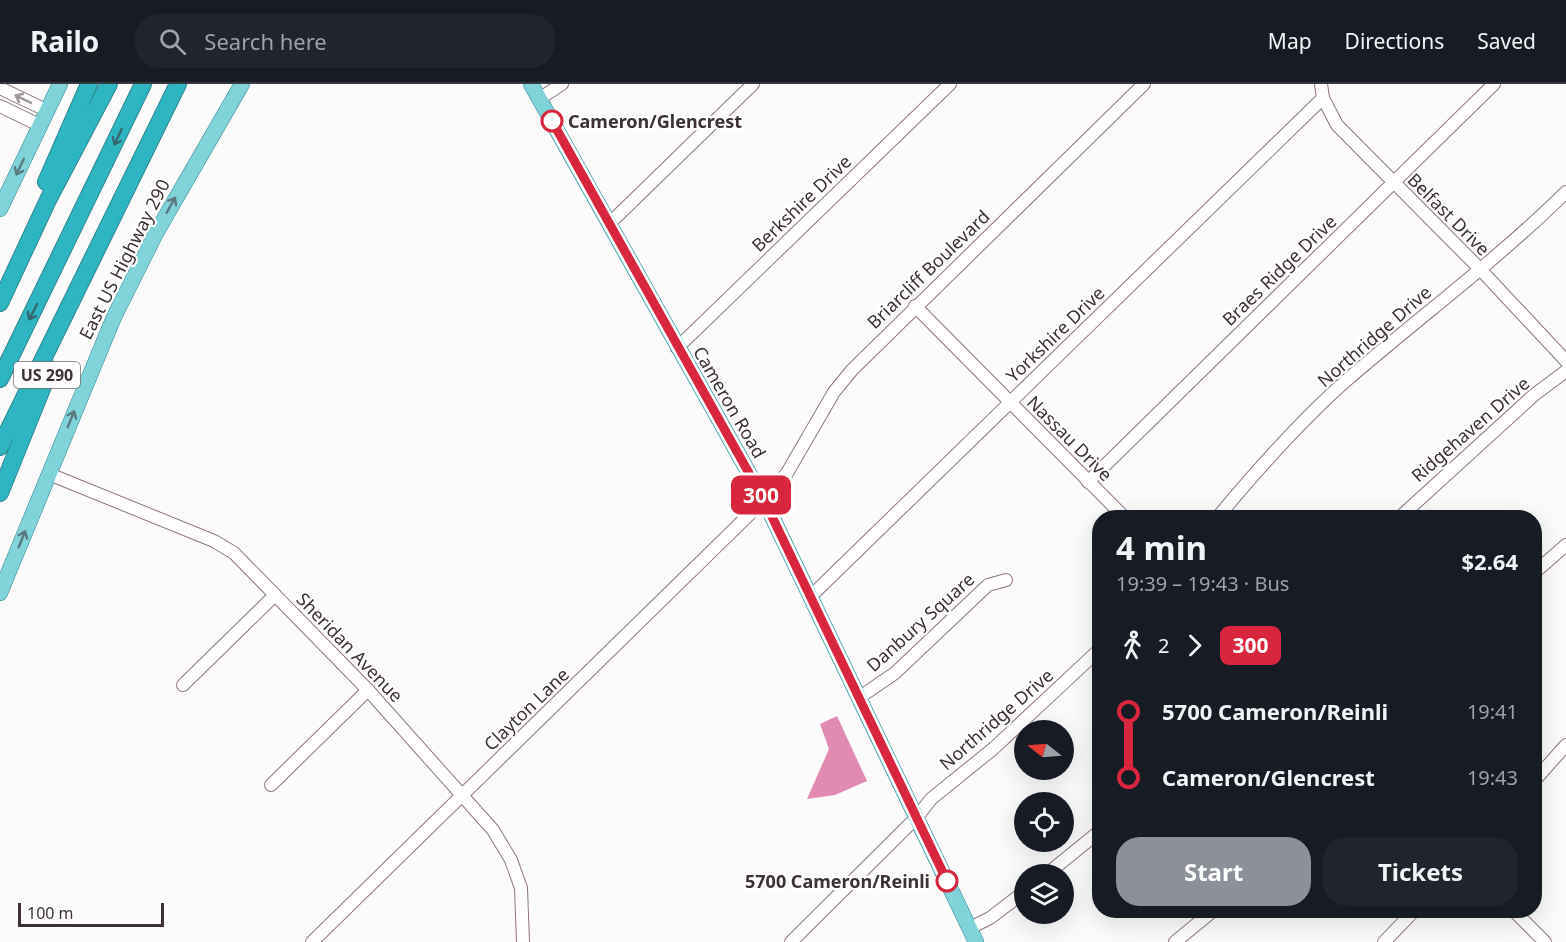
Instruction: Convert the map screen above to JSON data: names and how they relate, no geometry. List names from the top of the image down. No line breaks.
{"streets":{"highway":["US 290"],"main road":["East US Highway 290","Cameron Road"],"street":["Berkshire Drive","Belfast Drive","Briarcliff Boulevard","Braes Ridge Drive","Yorkshire Drive","Northridge Drive","Ridgehaven Drive","Nassau Drive","Danbury Square","Sheridan Avenue","Clayton Lane"]},"crossings":[["Berkshire Drive","Cameron Road"],["Belfast Drive","Braes Ridge Drive"],["Belfast Drive","Yorkshire Drive"],["Belfast Drive","Northridge Drive"],["East US Highway 290","Sheridan Avenue"],["Briarcliff Boulevard","Cameron Road"],["Briarcliff Boulevard","Nassau Drive"],["Briarcliff Boulevard","Clayton Lane"],["Braes Ridge Drive","Nassau Drive"],["Yorkshire Drive","Cameron Road"],["Yorkshire Drive","Nassau Drive"],["Northridge Drive","Cameron Road"],["Cameron Road","Danbury Square"],["Cameron Road","Clayton Lane"],["Sheridan Avenue","Clayton Lane"]],"one_way":["East US Highway 290"],"places":["Cameron/Glencrest","5700 Cameron/Reinli"],"lines":["bus line 300"],"scale_bar":"100 m","north":"left","page":{"header":"Railo","search":"Search here","nav":["Map","Directions","Saved"],"on_map":"300","heading":["4 min","19:39 – 19:43 · Bus","$2.64"],"legs":["2","300"],"list":[{"name":"5700 Cameron/Reinli","value":"19:41"},{"name":"Cameron/Glencrest","value":"19:43"}],"buttons":["Start","Tickets"],"scale":"100 m"}}
